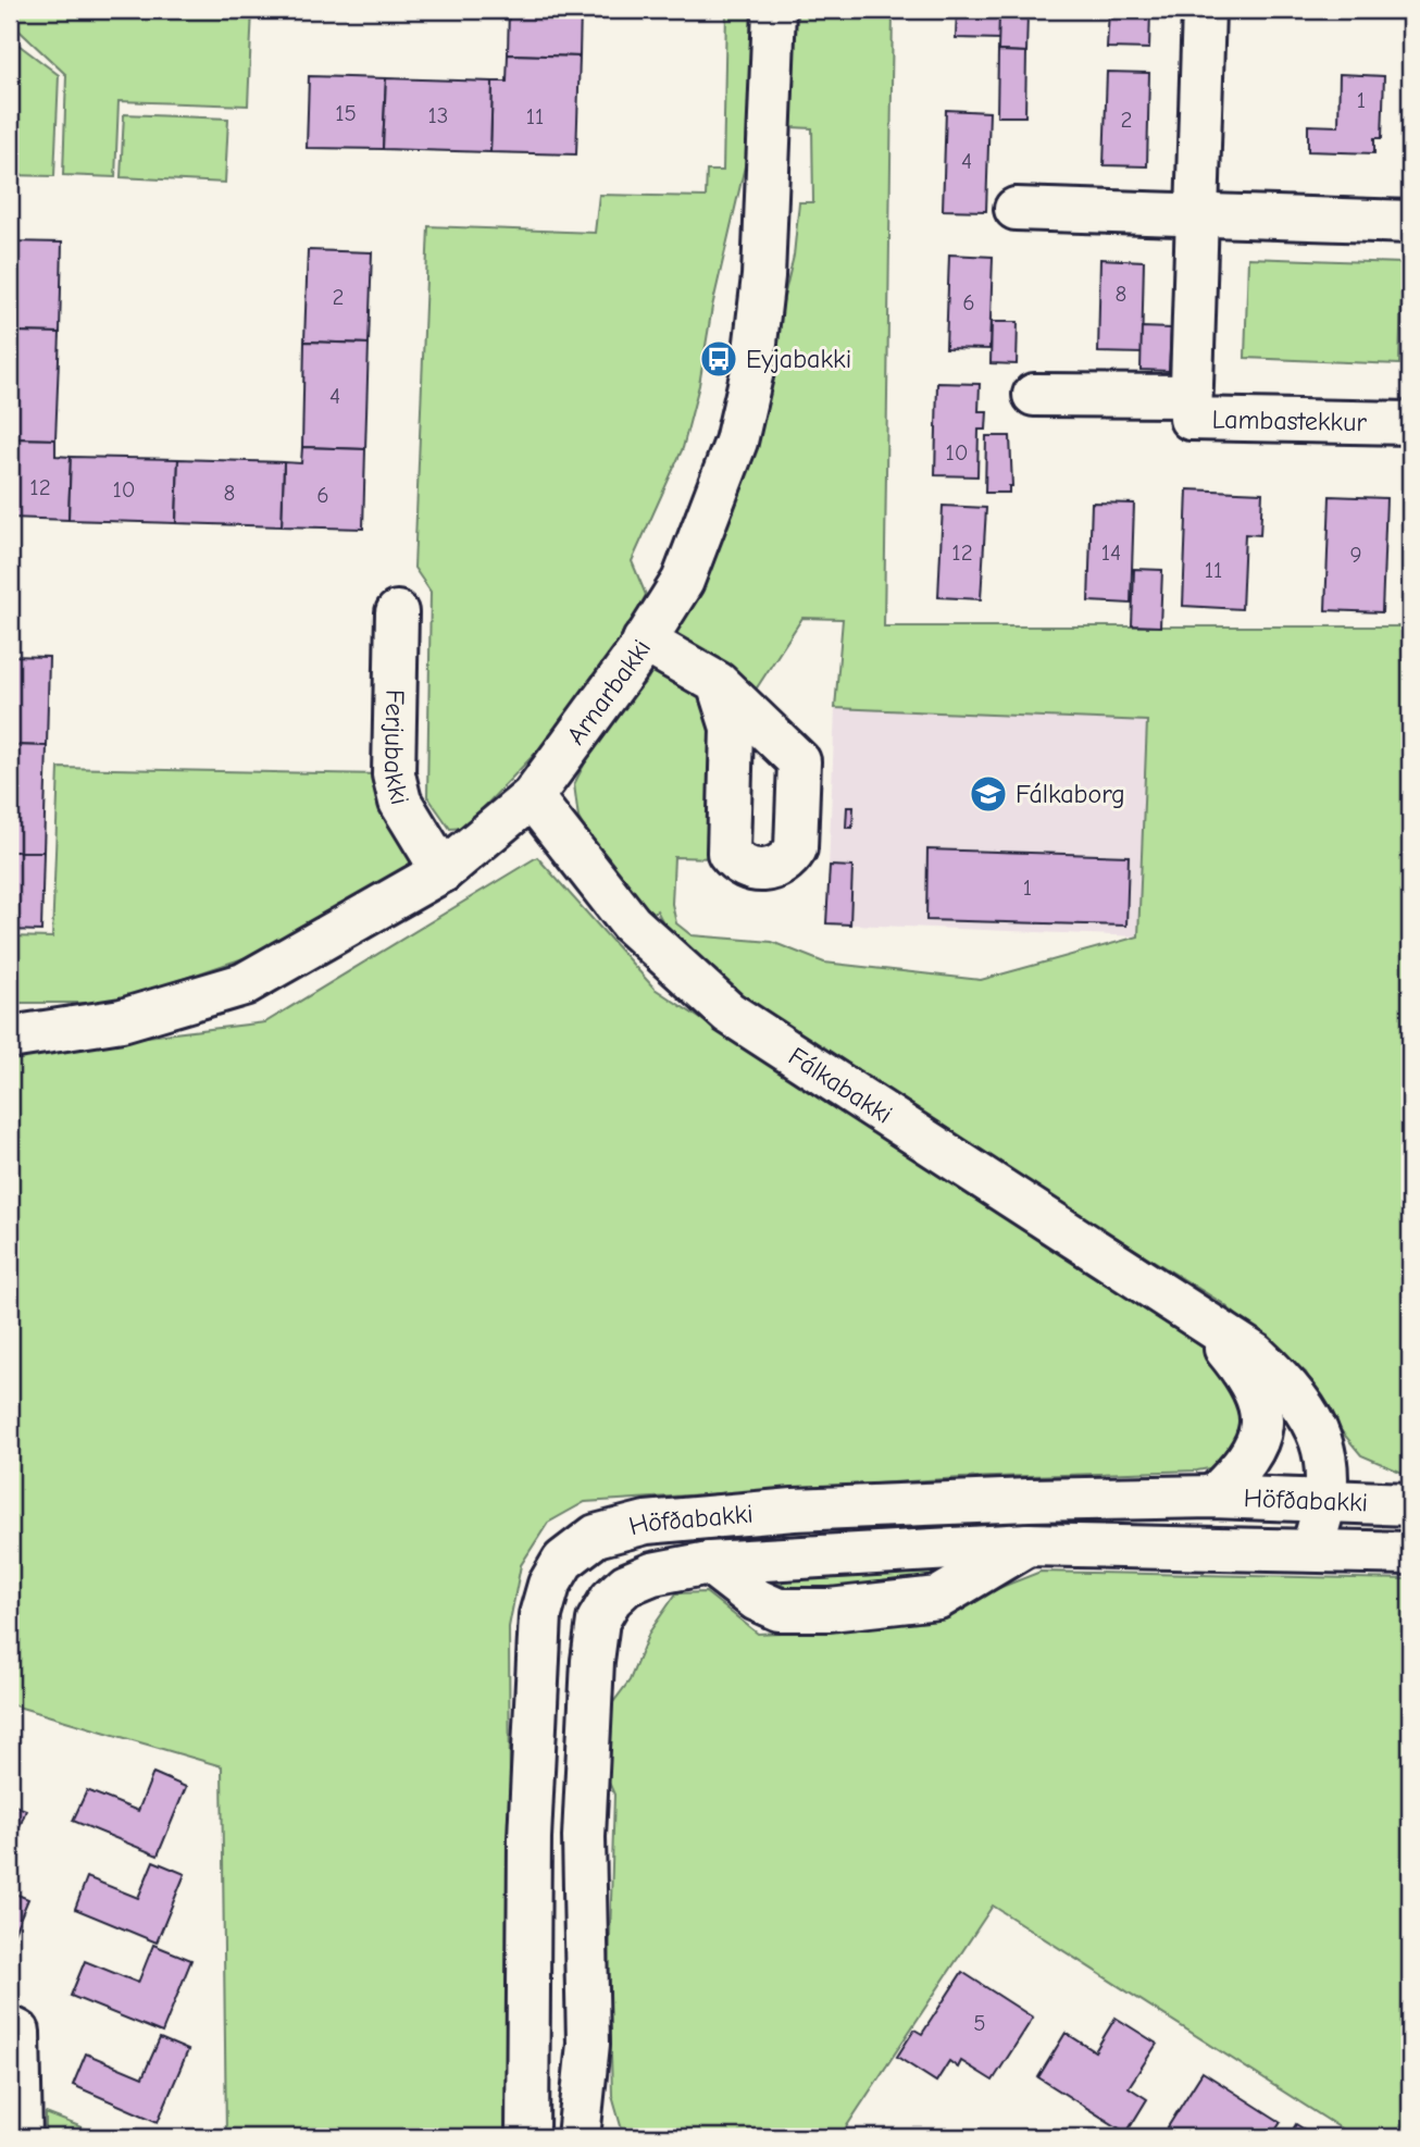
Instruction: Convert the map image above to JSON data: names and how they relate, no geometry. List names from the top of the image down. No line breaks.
{"streets":{"street":["Lambastekkur","Arnarbakki","Ferjubakki","Fálkabakki","Höfðabakki"]},"crossings":[["Arnarbakki","Ferjubakki"],["Arnarbakki","Fálkabakki"],["Fálkabakki","Höfðabakki"]],"places":{"bus stop":["Eyjabakki"],"school or university":["Fálkaborg"]},"house_numbers":["1","15","13","11","2","4","8","2","6","4","10","12","10","8","6","12","14","9","11","1","5"]}
